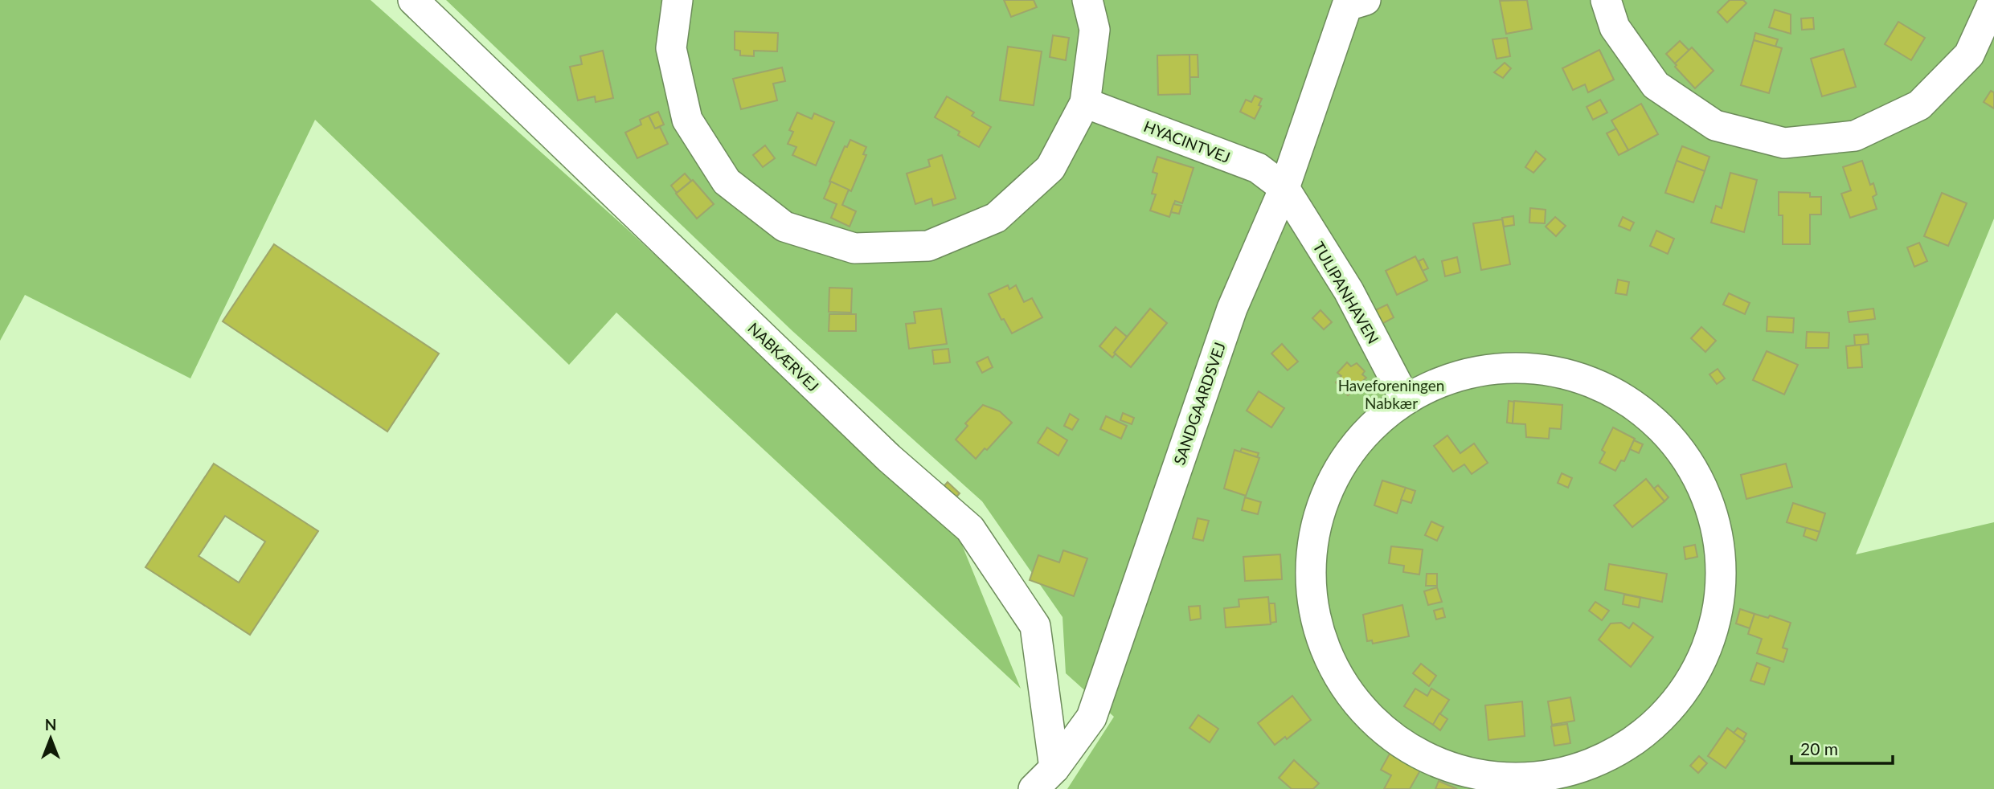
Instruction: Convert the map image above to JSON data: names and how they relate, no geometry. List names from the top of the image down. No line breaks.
{"streets":{"street":["HYACINTVEJ","TULIPANHAVEN","NABKÆRVEJ","SANDGAARDSVEJ"]},"crossings":[["HYACINTVEJ","TULIPANHAVEN"],["HYACINTVEJ","SANDGAARDSVEJ"],["TULIPANHAVEN","SANDGAARDSVEJ"],["NABKÆRVEJ","SANDGAARDSVEJ"]],"parks":["Haveforeningen Nabkær"],"scale_bar":"20 m","north":"top"}
